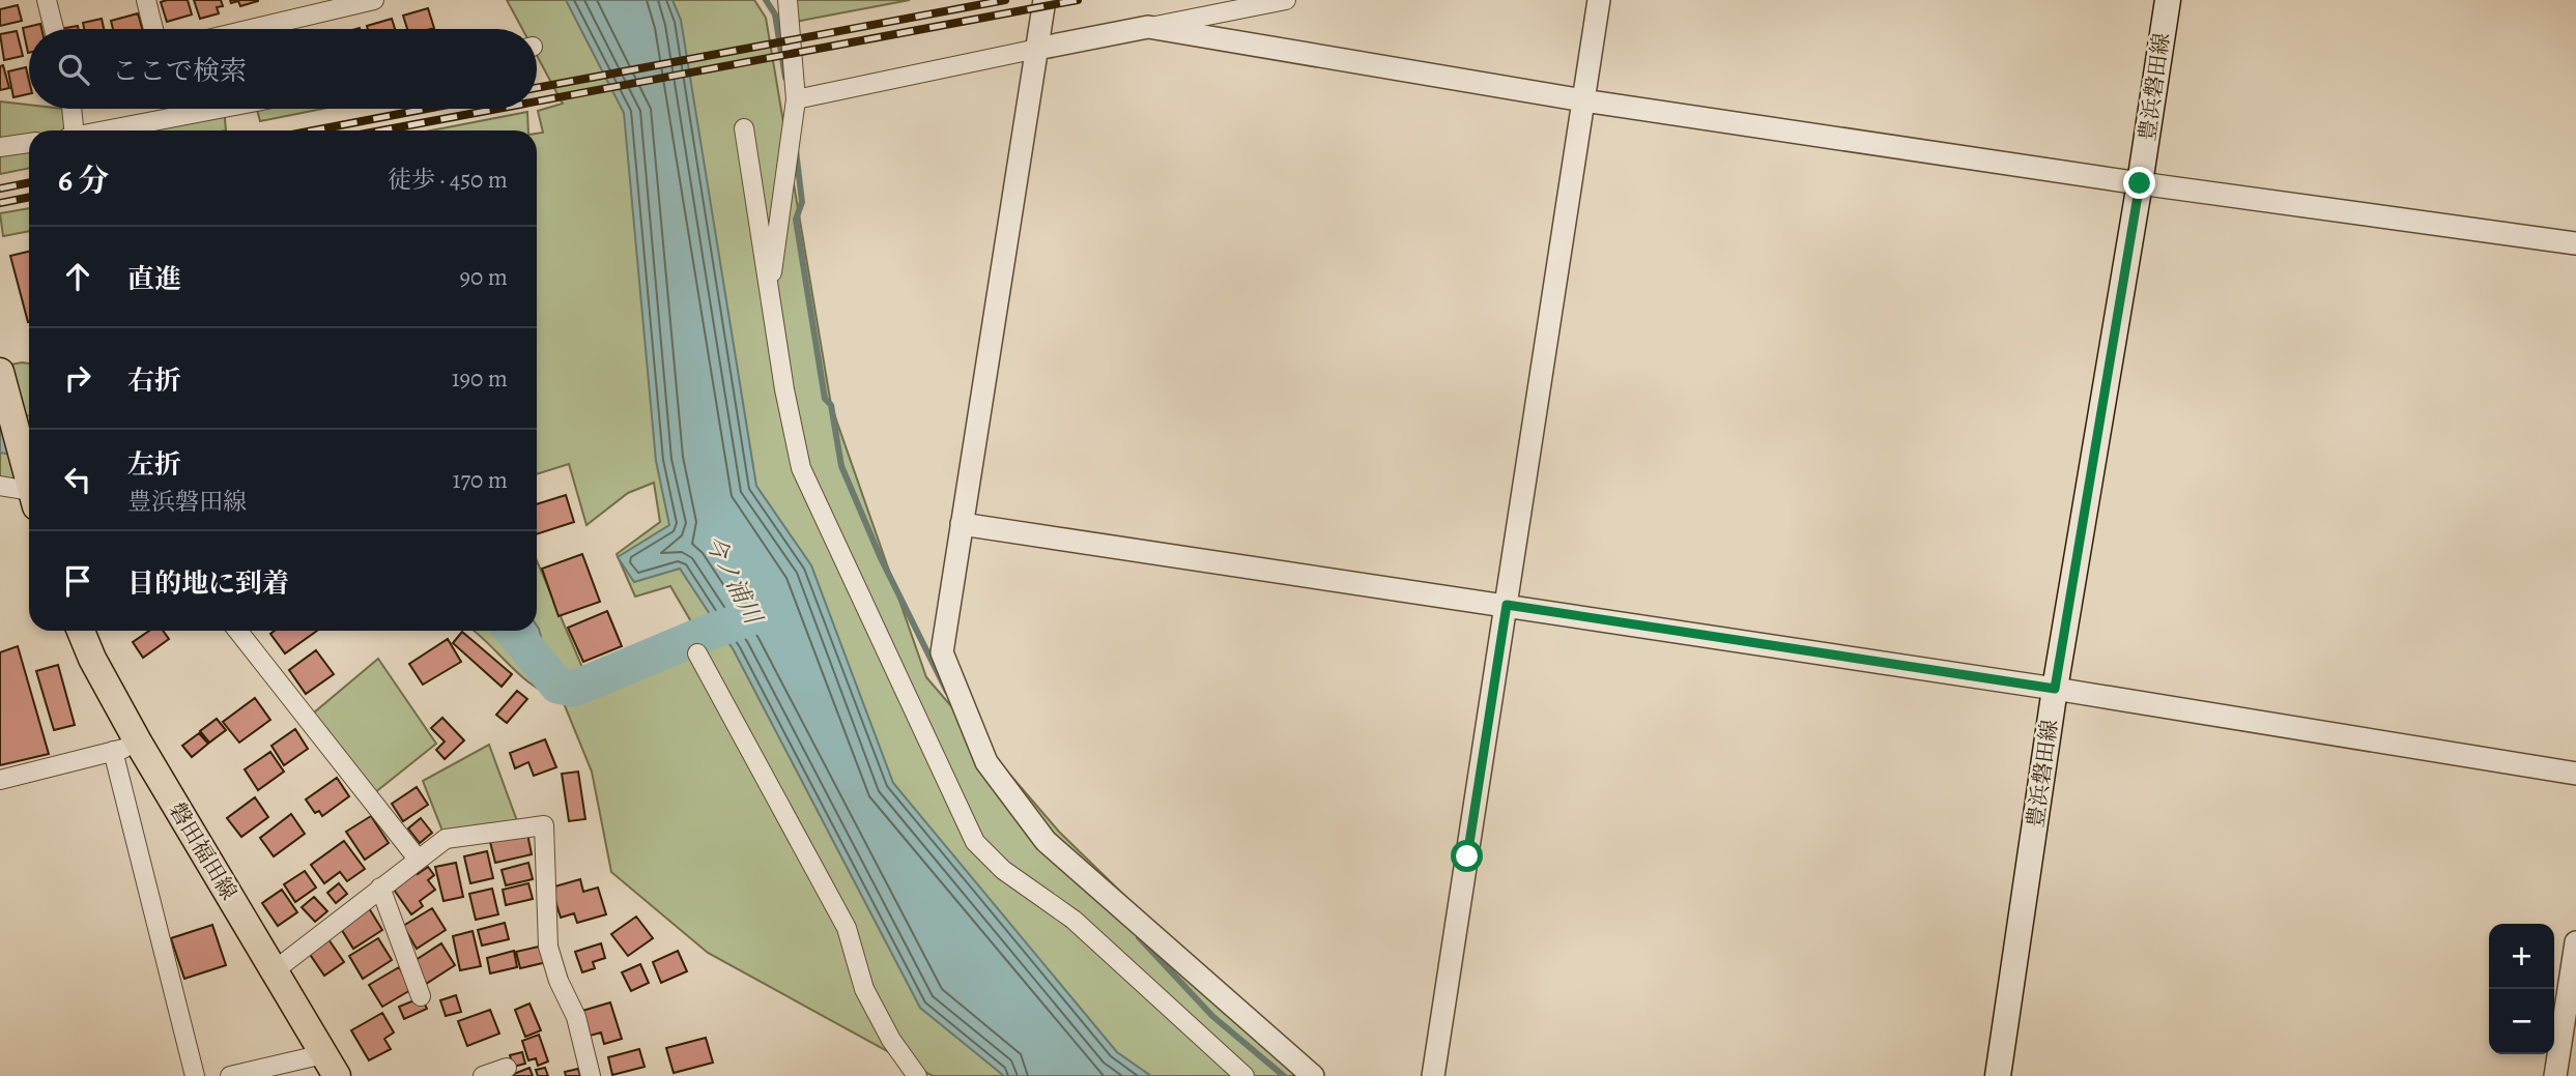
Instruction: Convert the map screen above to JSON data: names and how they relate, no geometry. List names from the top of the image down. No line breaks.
{"streets":{"main road":["豊浜磐田線","磐田福田線"]},"water":["今ノ浦川"],"page":{"search":"ここで検索","heading":["6 分","徒歩 · 450 m"],"list":[["直進","90 m"],["右折","190 m"],["左折","豊浜磐田線","170 m"],"目的地に到着"],"map_buttons":["+","−"]}}
